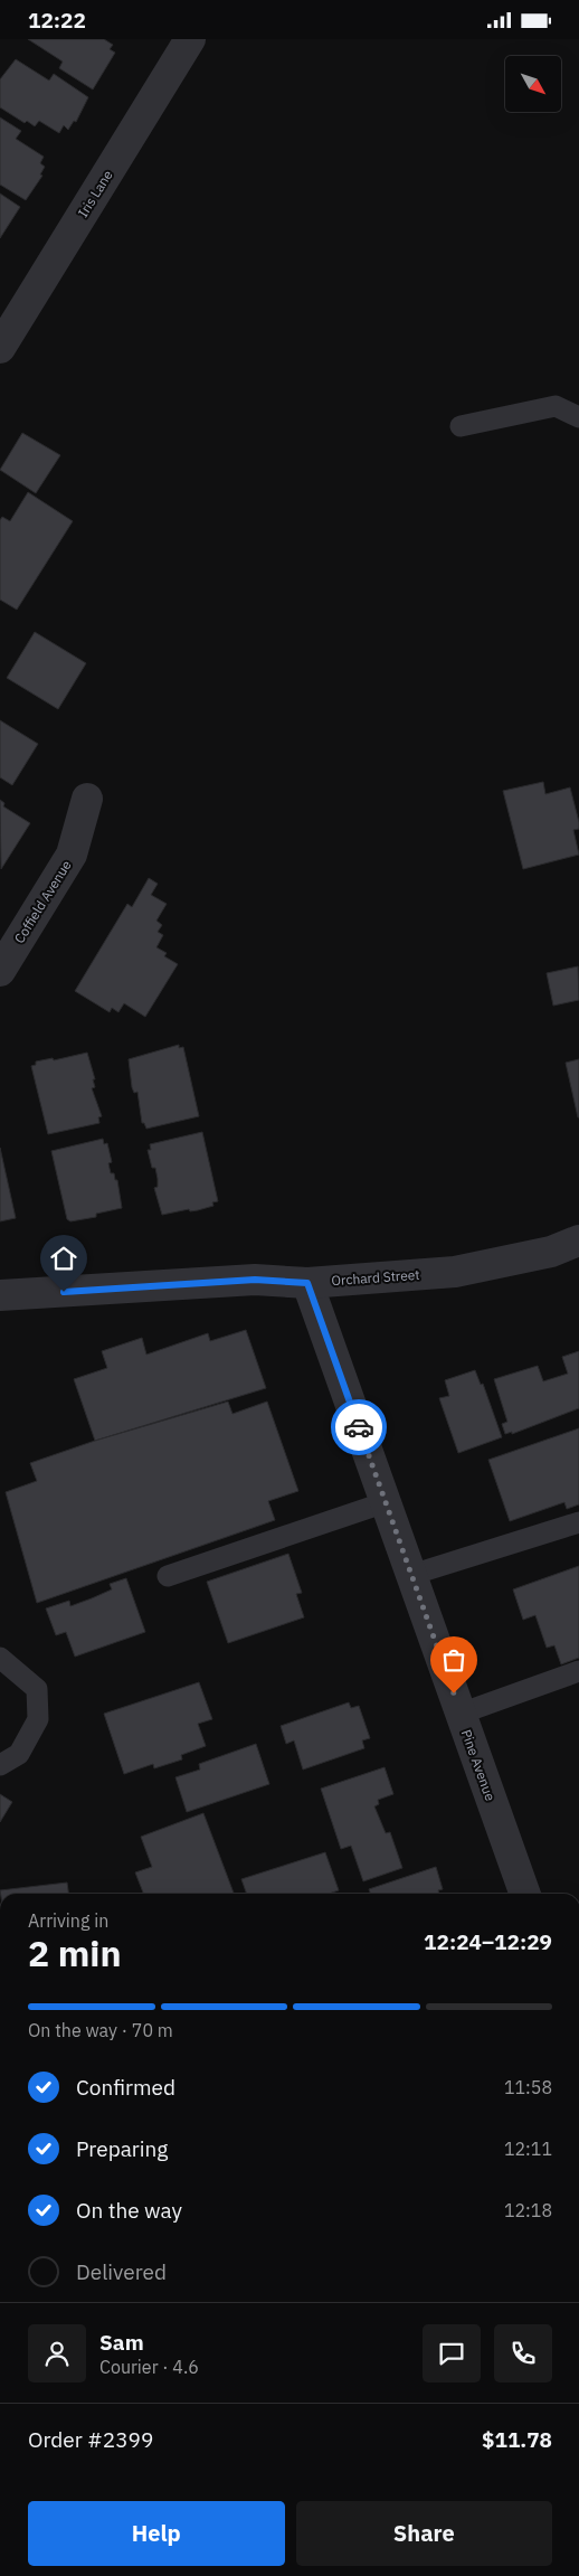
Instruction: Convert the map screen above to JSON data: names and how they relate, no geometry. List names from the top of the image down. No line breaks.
{"streets":{"street":["Iris Lane","Coffield Avenue","Orchard Street","Pine Avenue"]},"crossings":[["Orchard Street","Pine Avenue"]],"north":"bottom right","page":{"status":"12:22","heading":["2 min","Arriving in","12:24–12:29"],"panel":["Sam","Courier · 4.6","Order #2399","$11.78"],"bar":"On the way · 70 m","list":[["Confirmed","11:58"],["Preparing","12:11"],["On the way","12:18"],"Delivered"],"buttons":["Help","Share"]}}
